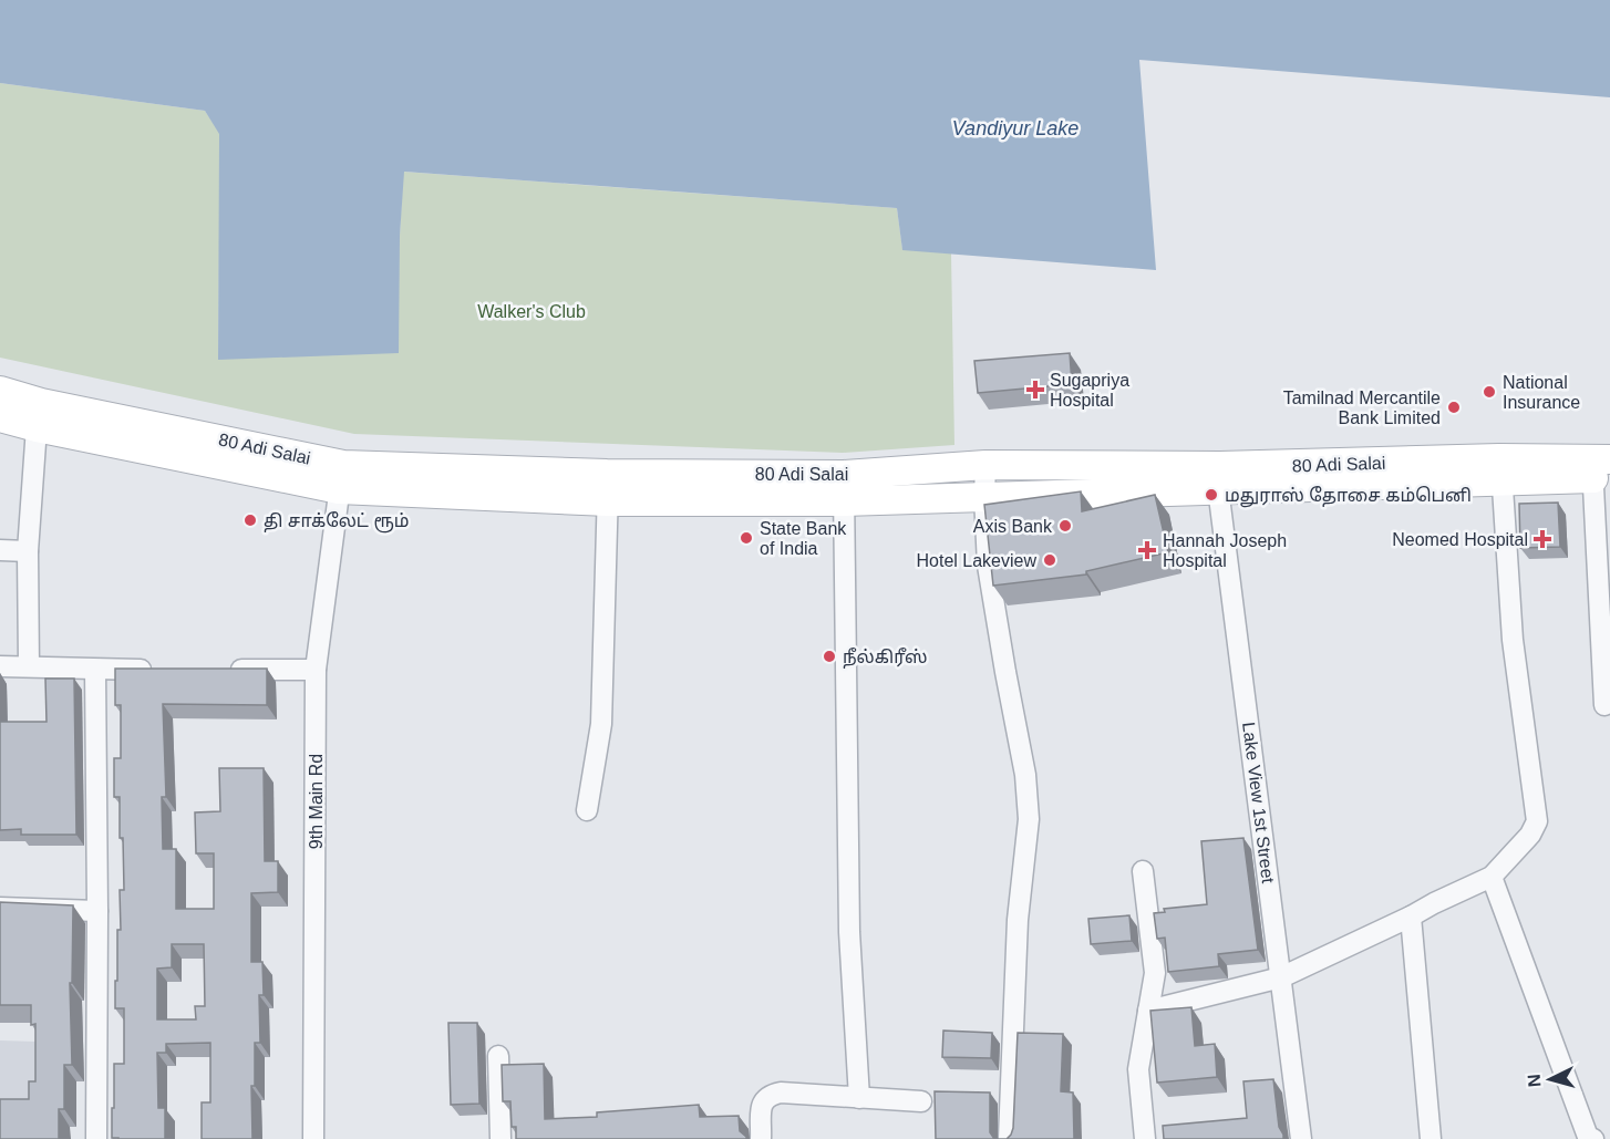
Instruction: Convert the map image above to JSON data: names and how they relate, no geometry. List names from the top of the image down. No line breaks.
{"streets":{"main road":["80 Adi Salai"],"street":["9th Main Rd","Lake View 1st Street"]},"crossings":[["80 Adi Salai","9th Main Rd"],["80 Adi Salai","Lake View 1st Street"]],"water":["Vandiyur Lake"],"parks":["Walker's Club"],"places":{"health":["Sugapriya Hospital","Neomed Hospital","Hannah Joseph Hospital"],"other":["National Insurance","Tamilnad Mercantile Bank Limited","மதுராஸ் தோசை கம்பெனி","தி சாக்லேட் ரூம்","Axis Bank","State Bank of India","Hotel Lakeview","நீல்கிரீஸ்"]},"north":"left"}
